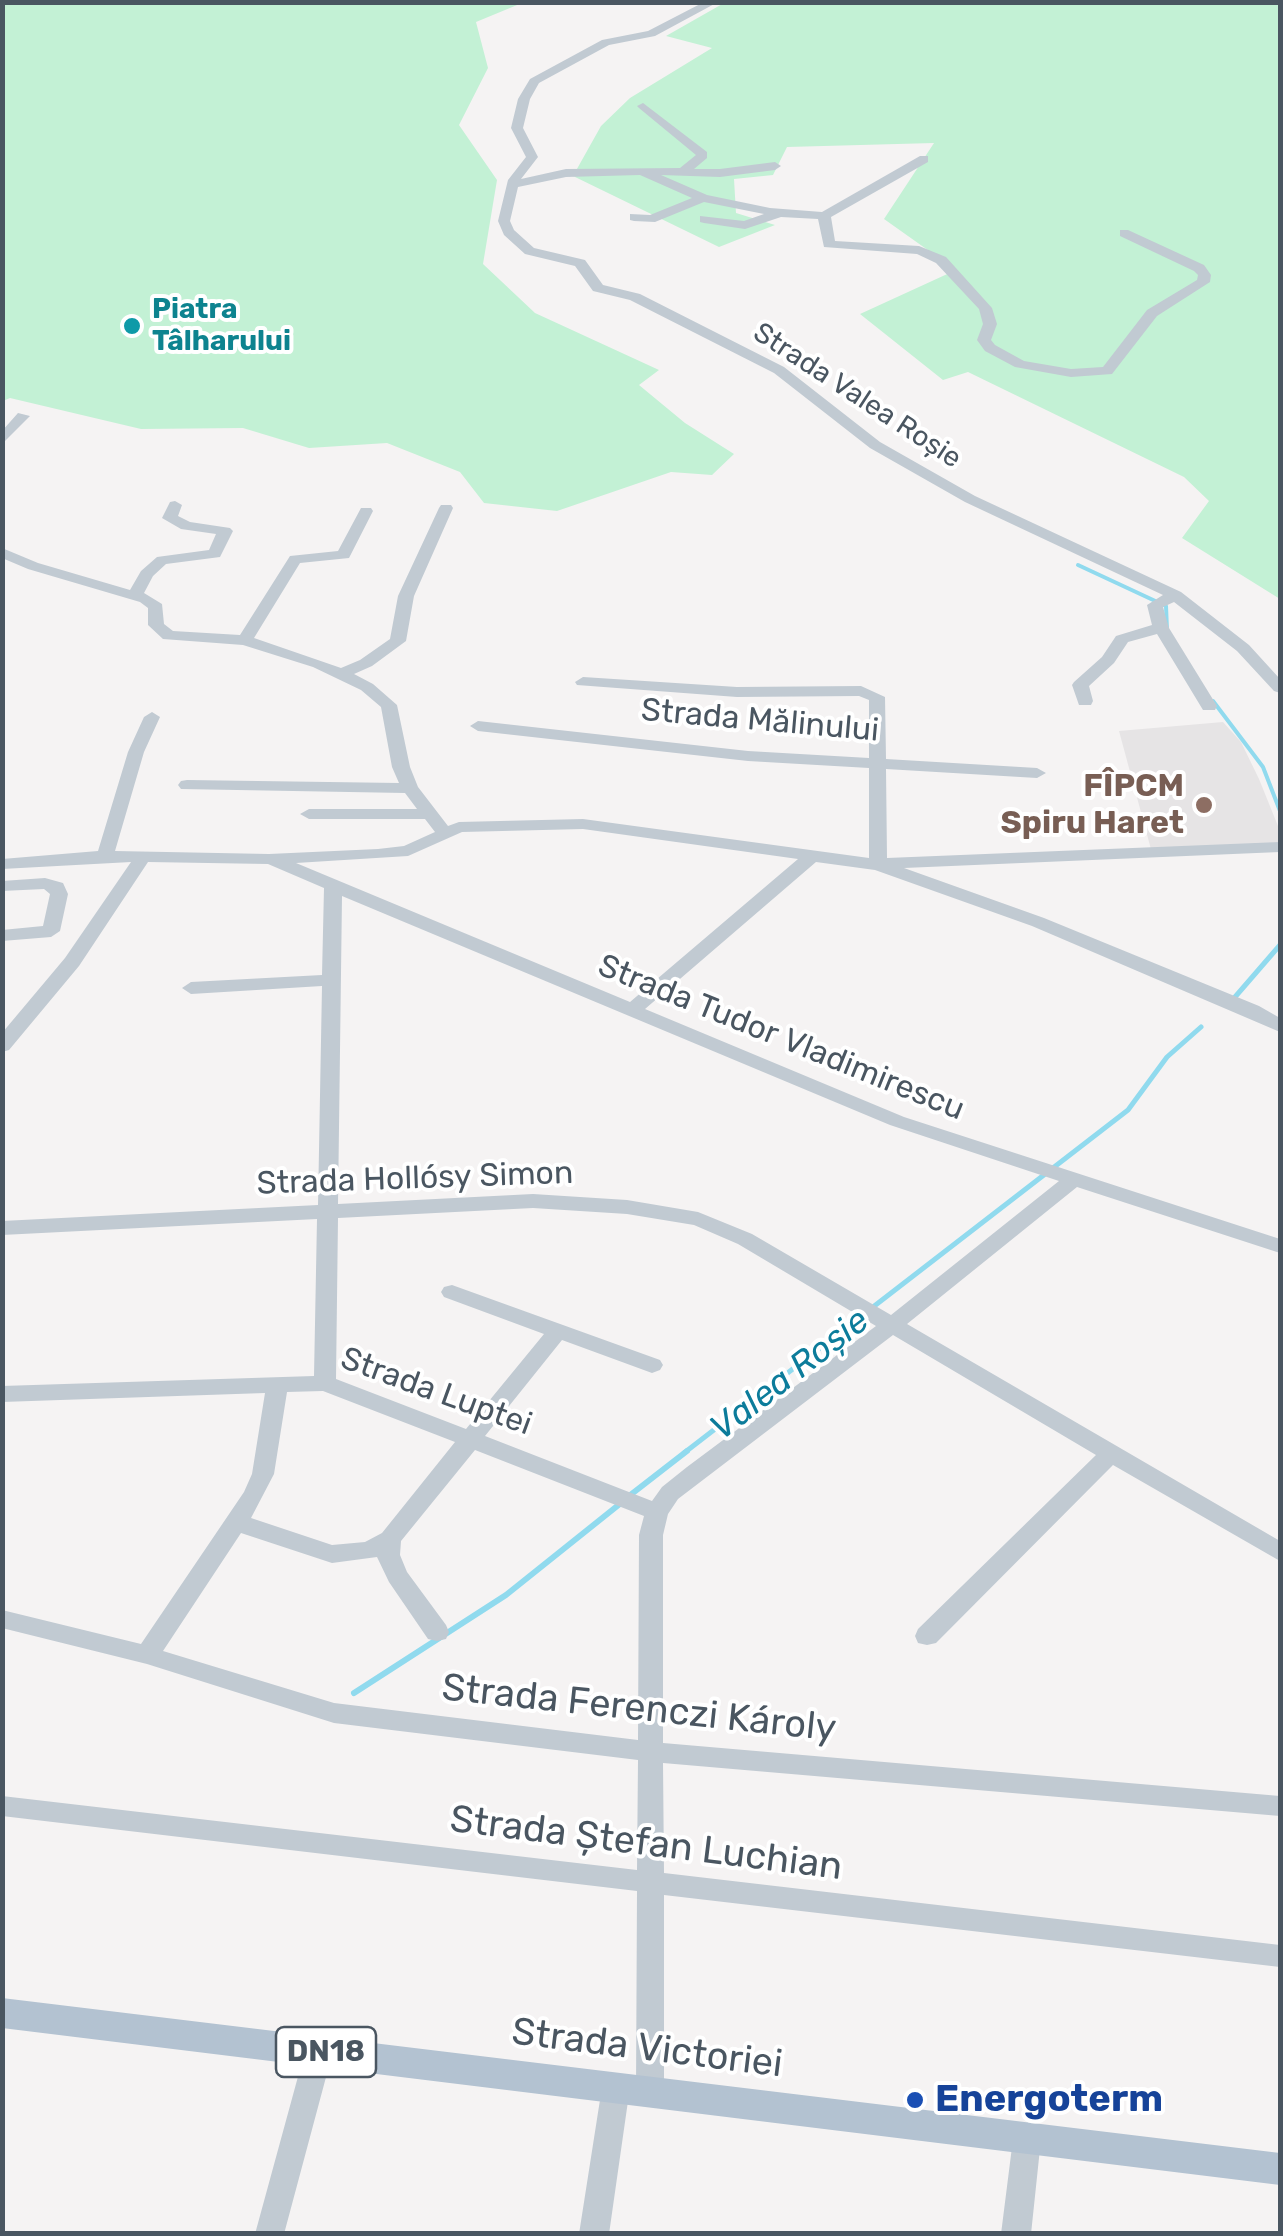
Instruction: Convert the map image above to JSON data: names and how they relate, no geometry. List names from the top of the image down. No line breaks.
{"streets":{"main road":["Strada Victoriei","DN18"],"street":["Strada Valea Roșie","Strada Mălinului","Strada Tudor Vladimirescu","Strada Hollósy Simon","Strada Luptei","Strada Ferenczi Károly","Strada Ștefan Luchian"]},"water":["Valea Roșie"],"places":["Piatra Tâlharului","FÎPCM Spiru Haret","Energoterm"]}
